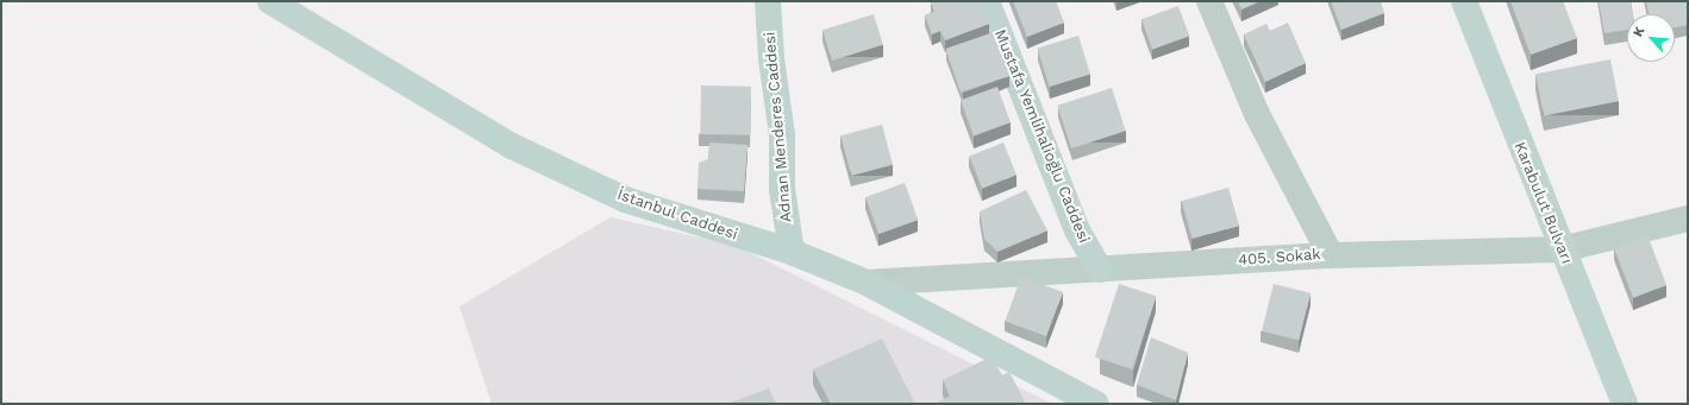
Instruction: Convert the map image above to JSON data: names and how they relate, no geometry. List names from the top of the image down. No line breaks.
{"streets":{"street":["Adnan Menderes Caddesi","Mustafa Yemlihalioğlu Caddesi","Karabulut Bulvarı","İstanbul Caddesi","405. Sokak"]},"crossings":[["Adnan Menderes Caddesi","İstanbul Caddesi"],["Mustafa Yemlihalioğlu Caddesi","405. Sokak"],["Karabulut Bulvarı","405. Sokak"],["İstanbul Caddesi","405. Sokak"]],"north":"top left"}
